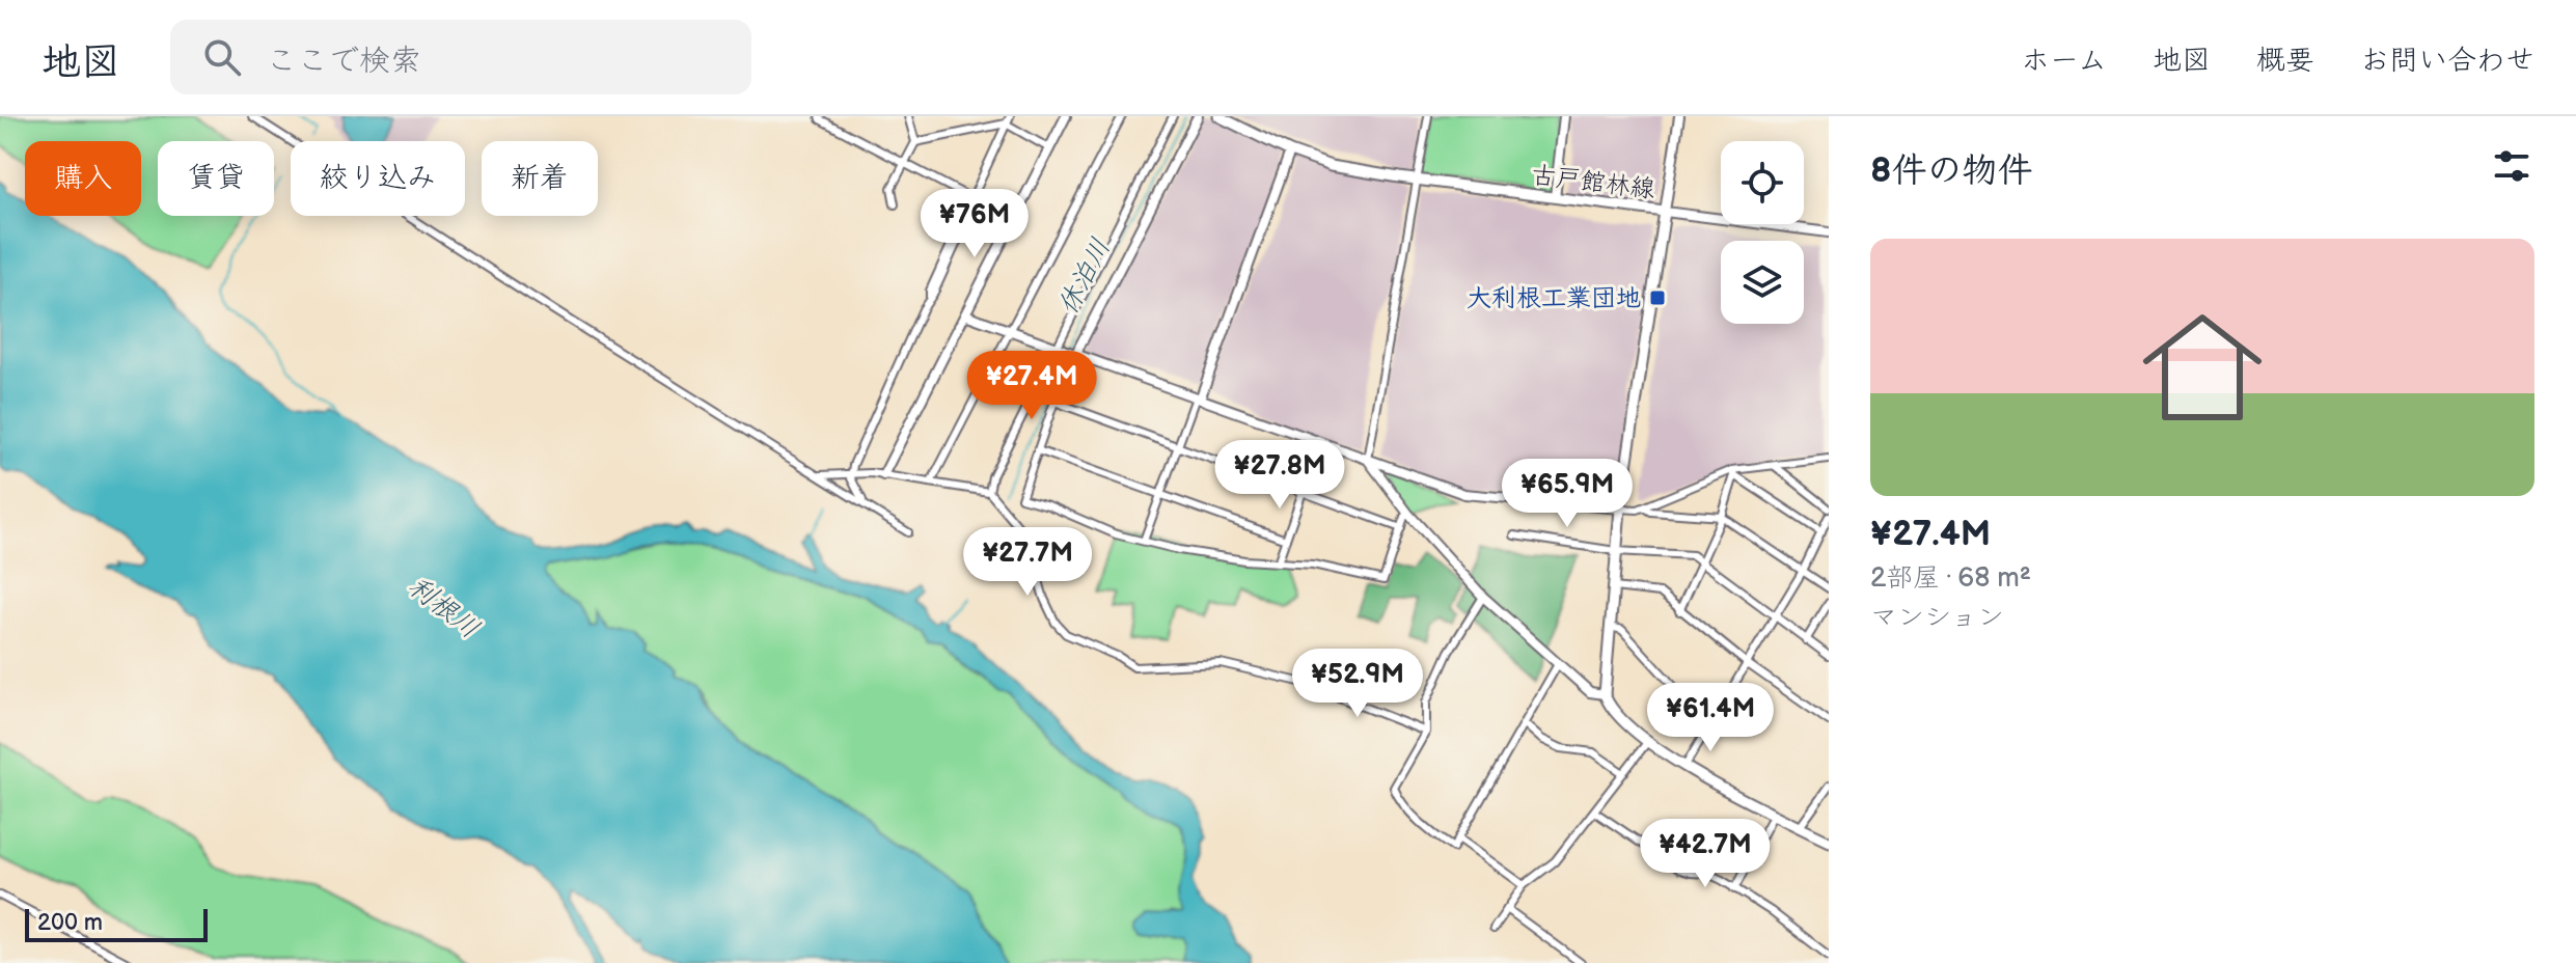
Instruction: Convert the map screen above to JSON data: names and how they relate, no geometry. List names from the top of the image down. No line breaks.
{"streets":{"main road":["古戸館林線"]},"water":["休泊川","利根川"],"places":{"transit":["大利根工業団地"]},"scale_bar":"200 m","page":{"header":"地図","search":"ここで検索","nav":["ホーム","地図","概要","お問い合わせ"],"heading":"8件の物件","chip":["購入","賃貸","絞り込み","新着"],"price":["¥76M","¥27.4M","¥27.8M","¥65.9M","¥27.7M","¥52.9M","¥61.4M","¥42.7M"],"list":[{"name":"¥27.4M","note":"2部屋 · 68 m² · マンション"}],"scale":"200 m"}}
